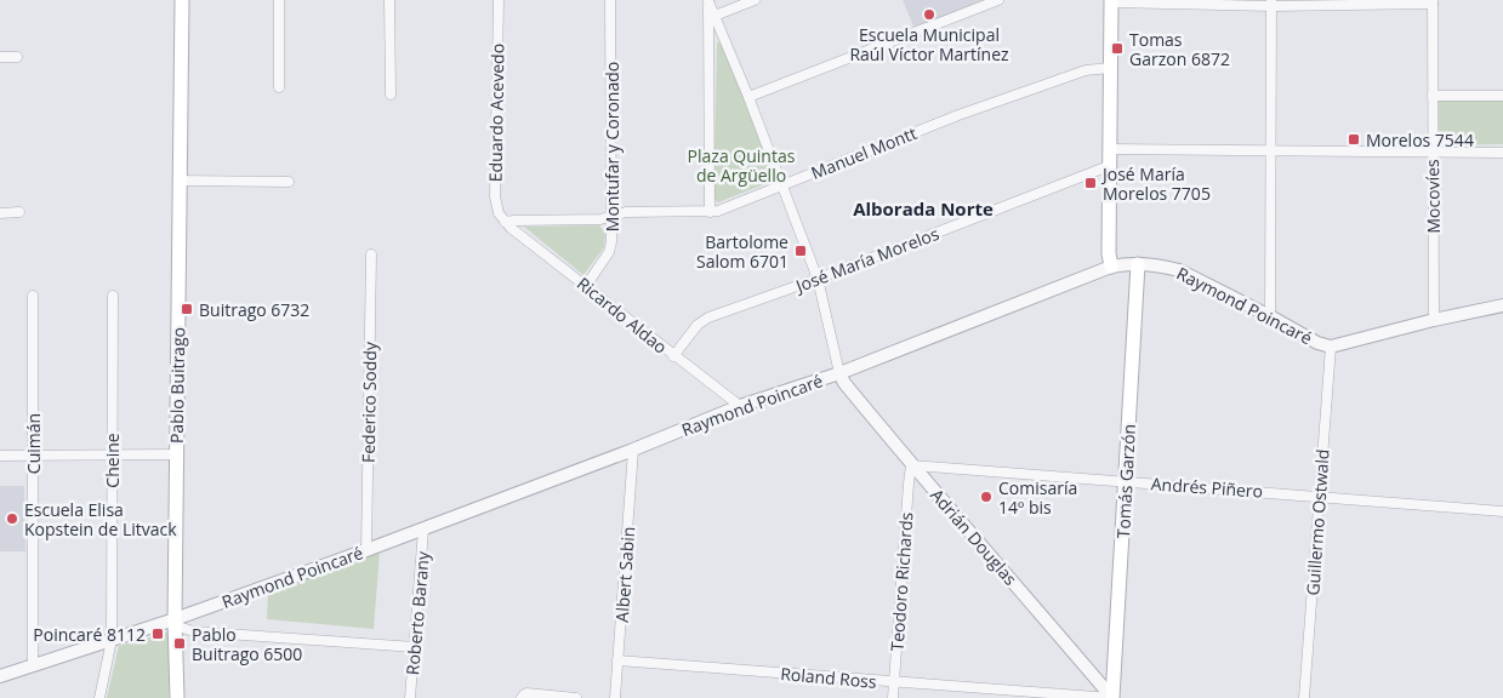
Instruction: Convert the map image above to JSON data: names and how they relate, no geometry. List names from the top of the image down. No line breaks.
{"streets":{"main road":["Pablo Buitrago","Tomás Garzón"],"street":["Eduardo Acevedo","Montufar y Coronado","Manuel Montt","Mocovíes","José María Morelos","Raymond Poincaré","Ricardo Aldao","Federico Soddy","Cuimán","Cheine","Andrés Piñero","Guillermo Ostwald","Adrián Douglas","Albert Sabin","Teodoro Richards","Roberto Barany","Roland Ross"]},"crossings":[["Eduardo Acevedo","Manuel Montt"],["Eduardo Acevedo","Ricardo Aldao"],["Montufar y Coronado","Manuel Montt"],["Montufar y Coronado","Ricardo Aldao"],["Manuel Montt","Ricardo Aldao"],["Mocovíes","Raymond Poincaré"],["José María Morelos","Ricardo Aldao"],["Raymond Poincaré","Ricardo Aldao"],["Raymond Poincaré","Pablo Buitrago"],["Raymond Poincaré","Federico Soddy"],["Raymond Poincaré","Cuimán"],["Raymond Poincaré","Cheine"],["Raymond Poincaré","Tomás Garzón"],["Raymond Poincaré","Guillermo Ostwald"],["Raymond Poincaré","Adrián Douglas"],["Raymond Poincaré","Albert Sabin"],["Raymond Poincaré","Roberto Barany"],["Tomás Garzón","Andrés Piñero"],["Tomás Garzón","Adrián Douglas"],["Tomás Garzón","Roland Ross"],["Andrés Piñero","Guillermo Ostwald"],["Andrés Piñero","Adrián Douglas"],["Andrés Piñero","Teodoro Richards"],["Adrián Douglas","Teodoro Richards"],["Adrián Douglas","Roland Ross"],["Albert Sabin","Roland Ross"],["Teodoro Richards","Roland Ross"]],"districts":["Alborada Norte"],"parks":["Plaza Quintas de Argüello"],"places":{"other":["Escuela Municipal Raúl Víctor Martínez","Comisaría 14º bis","Escuela Elisa Kopstein de Litvack"],"transit":["Tomas Garzon 6872","Morelos 7544","José María Morelos 7705","Bartolome Salom 6701","Buitrago 6732","Poincaré 8112","Pablo Buitrago 6500"]}}
